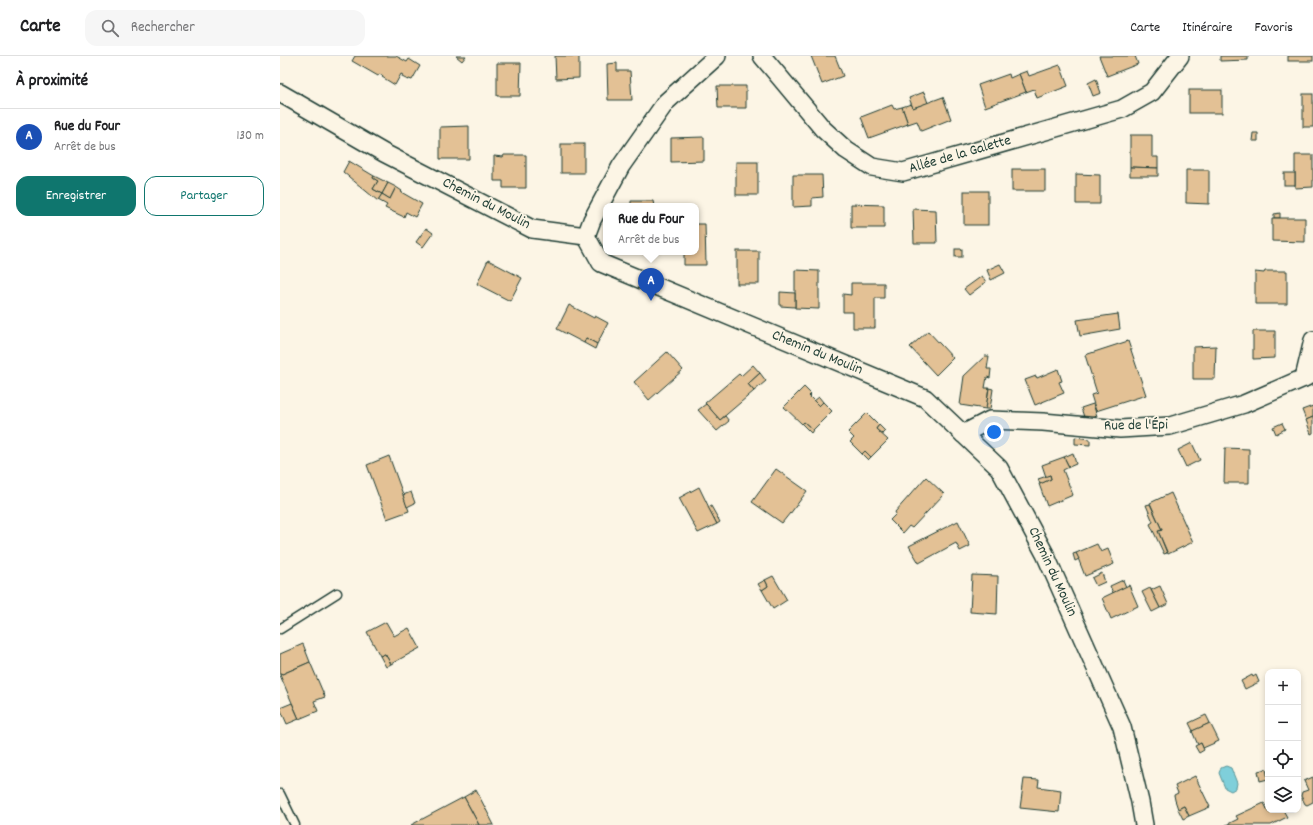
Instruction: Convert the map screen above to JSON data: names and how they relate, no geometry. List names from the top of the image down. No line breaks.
{"streets":{"street":["Allée de la Galette","Chemin du Moulin","Rue de l'Épi"]},"crossings":[["Chemin du Moulin","Rue de l'Épi"]],"page":{"header":"Carte","search":"Rechercher","nav":["Carte","Itinéraire","Favoris"],"heading":"À proximité","list":[{"mark":"A","name":"Rue du Four","note":"Arrêt de bus","value":"130 m"}],"buttons":["Enregistrer","Partager"],"popup":["Rue du Four","Arrêt de bus"],"pins":"A","map_buttons":["+","−"]}}
